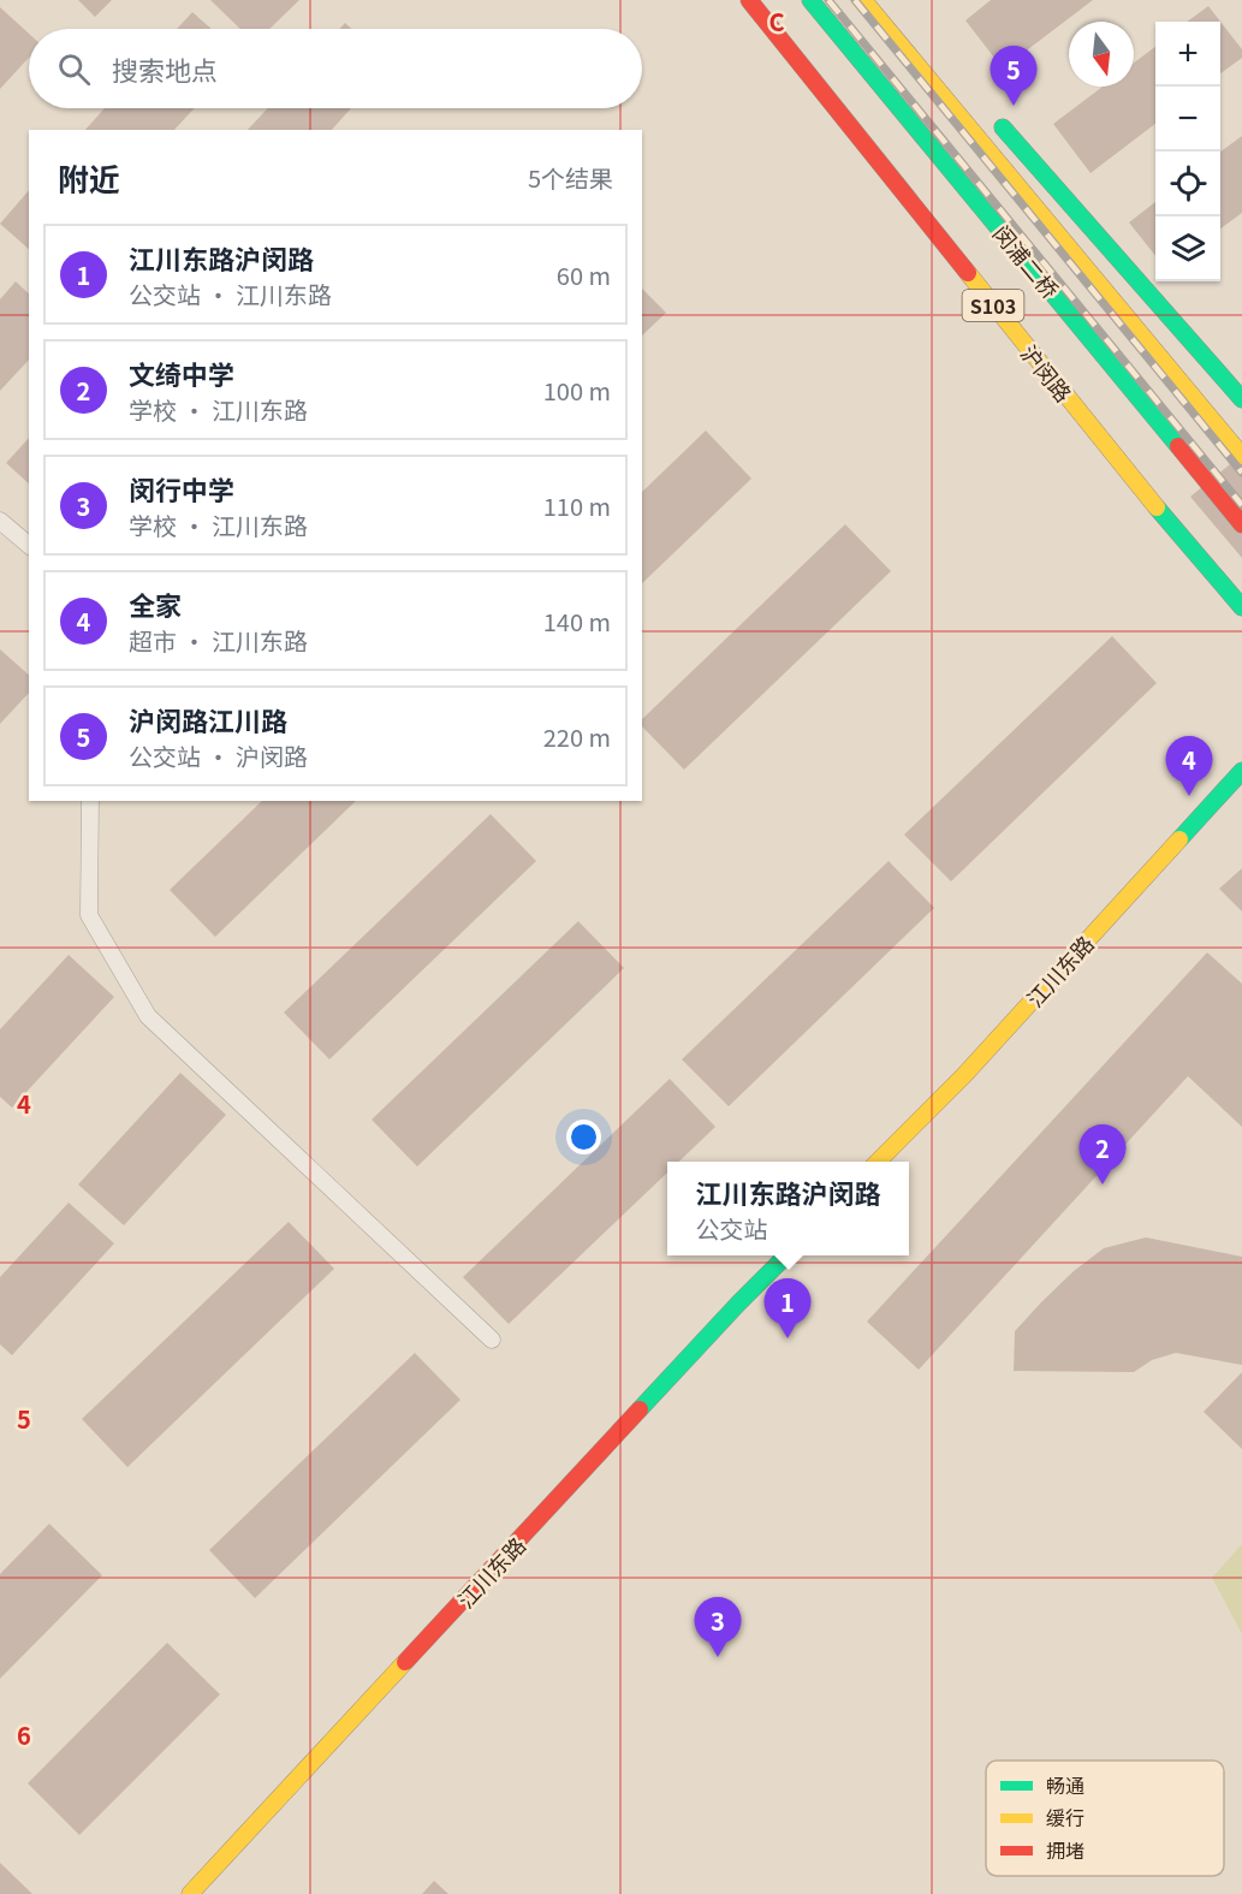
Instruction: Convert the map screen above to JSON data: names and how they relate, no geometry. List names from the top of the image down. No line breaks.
{"streets":{"main road":["闵浦二桥","S103","沪闵路","江川东路"]},"legend":["畅通","缓行","拥堵"],"north":"bottom","page":{"map_buttons":["+","−"],"search":"搜索地点","pins":["5","4","2","1","3"],"heading":["附近","5个结果"],"list":[{"mark":"1","name":"江川东路沪闵路","note":"公交站 · 江川东路","value":"60 m"},{"mark":"2","name":"文绮中学","note":"学校 · 江川东路","value":"100 m"},{"mark":"3","name":"闵行中学","note":"学校 · 江川东路","value":"110 m"},{"mark":"4","name":"全家","note":"超市 · 江川东路","value":"140 m"},{"mark":"5","name":"沪闵路江川路","note":"公交站 · 沪闵路","value":"220 m"}],"popup":["江川东路沪闵路","公交站"]},"grid":{"columns":["C"],"rows":["4","5","6"]}}
